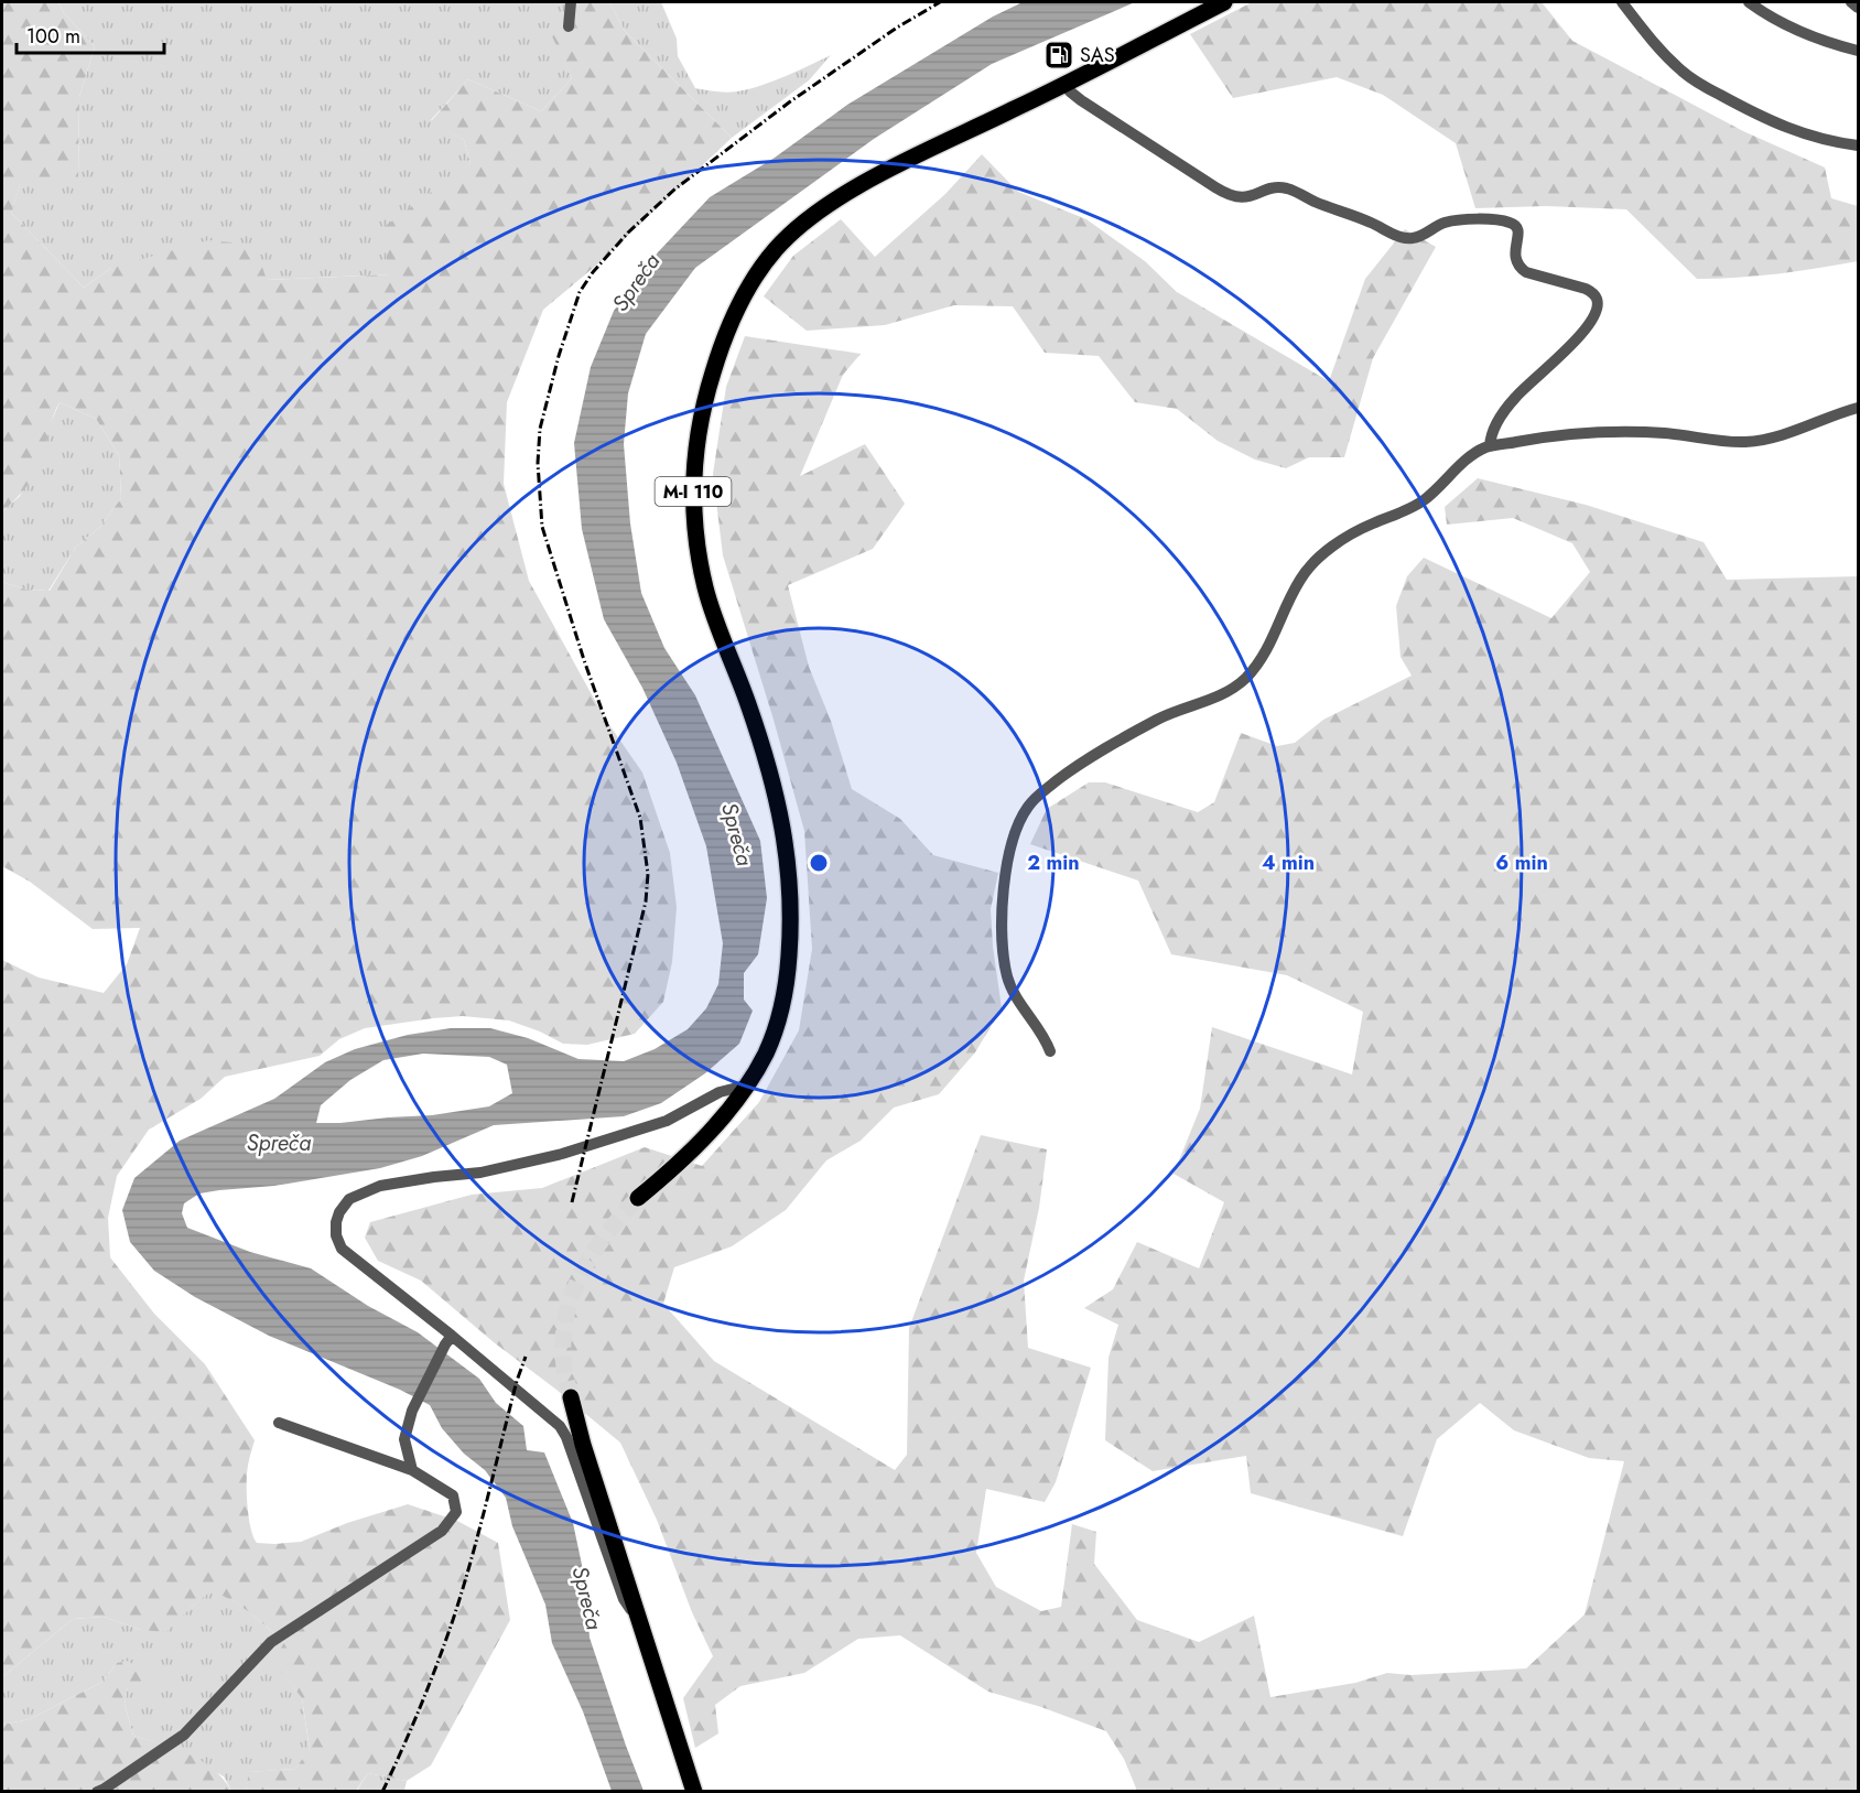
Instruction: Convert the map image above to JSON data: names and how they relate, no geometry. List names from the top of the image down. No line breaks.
{"streets":{"main road":["M-I 110"]},"water":["Spreča"],"places":{"fuel station":["SAS"]},"scale_bar":"100 m","rings":["2 min","4 min","6 min"]}
